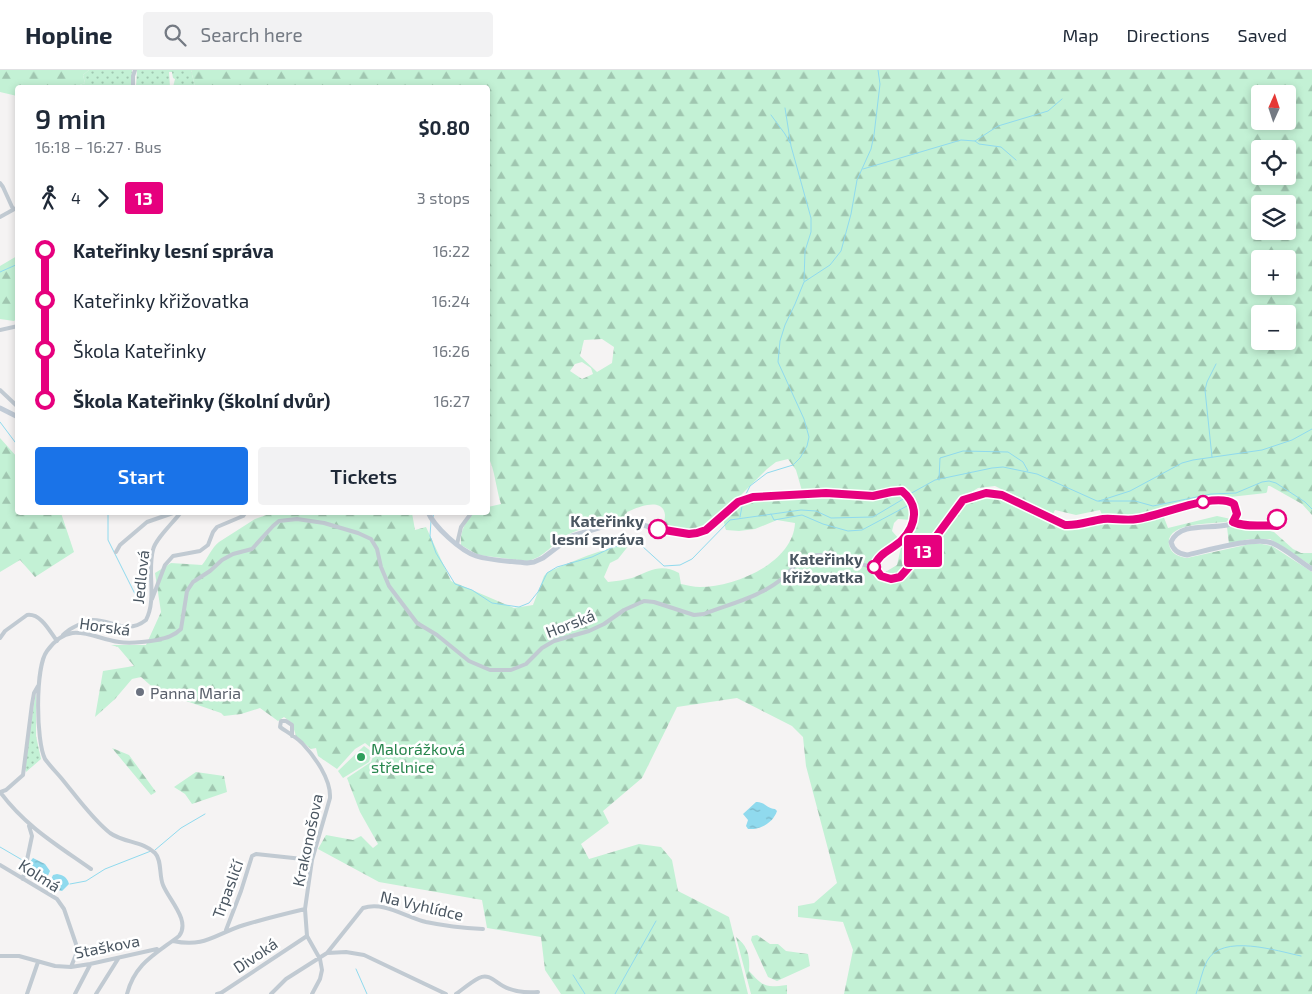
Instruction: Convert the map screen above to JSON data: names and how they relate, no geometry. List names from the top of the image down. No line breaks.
{"streets":{"street":["Jedlová","Horská","Krakonošova","Kolmá","Trpasličí","Na Vyhlídce","Staškova","Divoká"]},"crossings":[["Jedlová","Horská"],["Krakonošova","Trpasličí"],["Krakonošova","Na Vyhlídce"],["Krakonošova","Divoká"],["Kolmá","Staškova"]],"places":["Kateřinky lesní správa","Kateřinky křižovatka","Panna Maria","Malorážková střelnice"],"lines":["bus line 13"],"north":"top","page":{"header":"Hopline","search":"Search here","nav":["Map","Directions","Saved"],"on_map":"13","map_buttons":["+","−"],"heading":["9 min","16:18 – 16:27 · Bus","$0.80"],"legs":["4","13","3 stops"],"list":[{"name":"Kateřinky lesní správa","value":"16:22"},{"name":"Kateřinky křižovatka","value":"16:24"},{"name":"Škola Kateřinky","value":"16:26"},{"name":"Škola Kateřinky (školní dvůr)","value":"16:27"}],"buttons":["Start","Tickets"]}}
